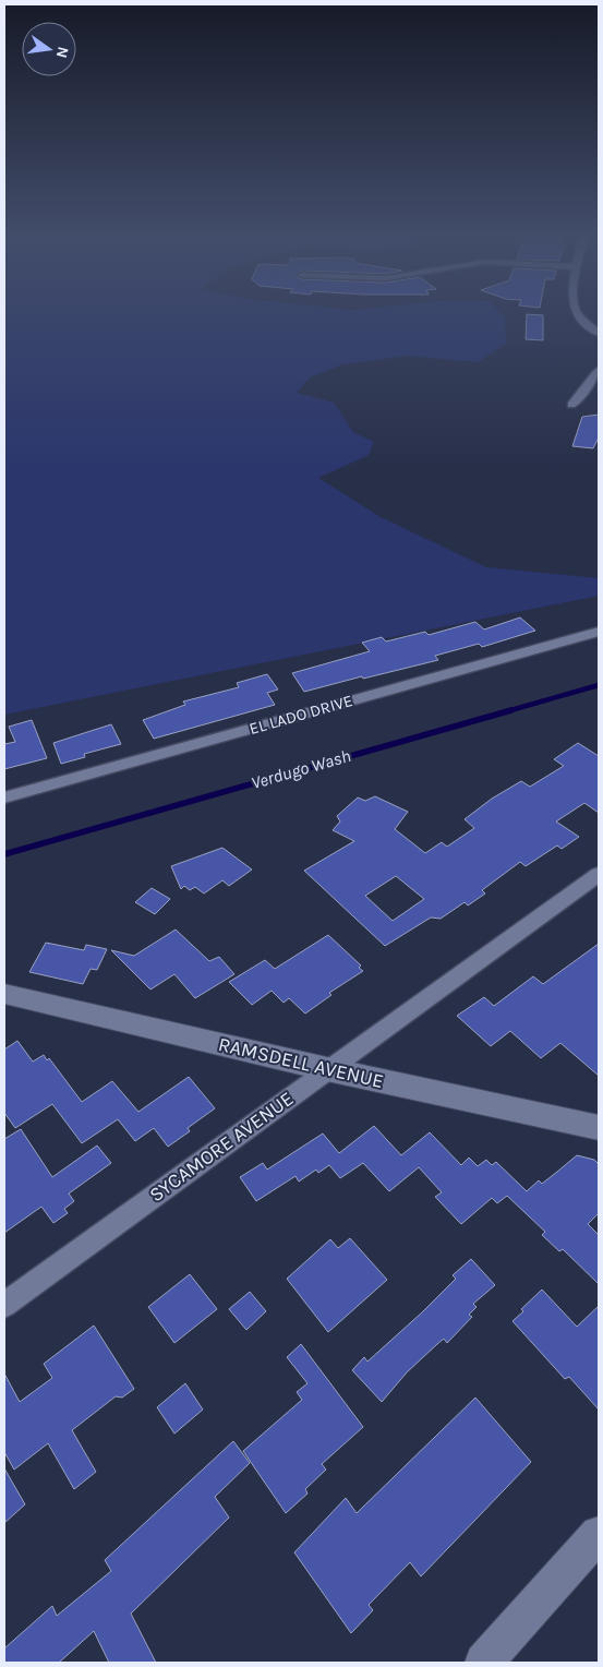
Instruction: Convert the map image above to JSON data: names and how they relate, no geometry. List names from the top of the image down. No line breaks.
{"streets":{"street":["EL LADO DRIVE","RAMSDELL AVENUE","SYCAMORE AVENUE"]},"crossings":[["RAMSDELL AVENUE","SYCAMORE AVENUE"]],"water":["Verdugo Wash"],"north":"right"}
